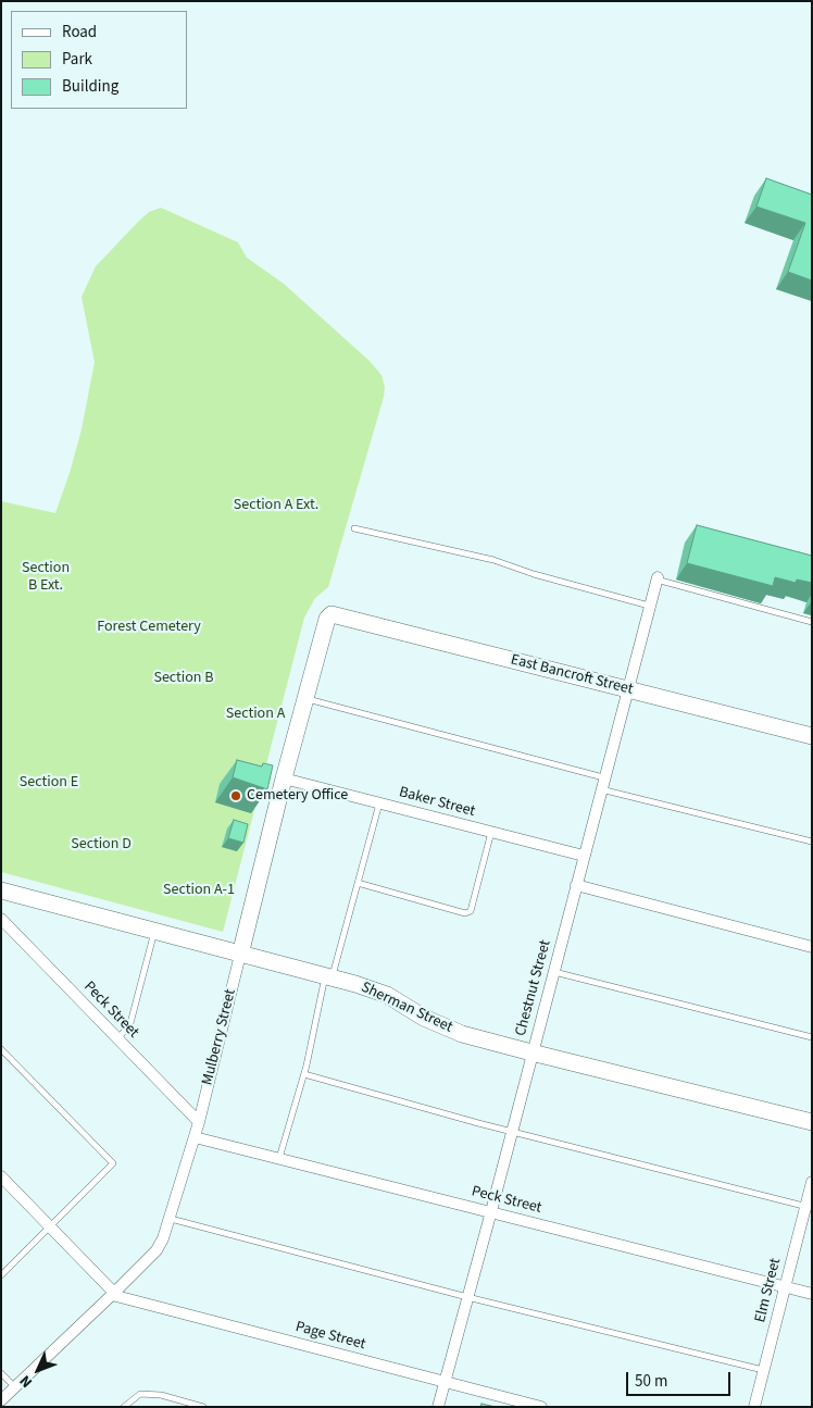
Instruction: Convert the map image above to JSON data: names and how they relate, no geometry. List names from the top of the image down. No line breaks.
{"streets":{"street":["East Bancroft Street","Baker Street","Chestnut Street","Sherman Street","Peck Street","Mulberry Street","Elm Street","Page Street"]},"crossings":[["East Bancroft Street","Chestnut Street"],["East Bancroft Street","Mulberry Street"],["Baker Street","Chestnut Street"],["Baker Street","Mulberry Street"],["Chestnut Street","Sherman Street"],["Chestnut Street","Peck Street"],["Chestnut Street","Page Street"],["Sherman Street","Mulberry Street"],["Peck Street","Mulberry Street"],["Peck Street","Elm Street"],["Mulberry Street","Page Street"]],"parks":["Section A Ext.","Section B Ext.","Forest Cemetery","Section B","Section A","Section E","Section D","Section A-1"],"places":["Cemetery Office"],"legend":["Road","Park","Building"],"scale_bar":"50 m","north":"bottom left"}
